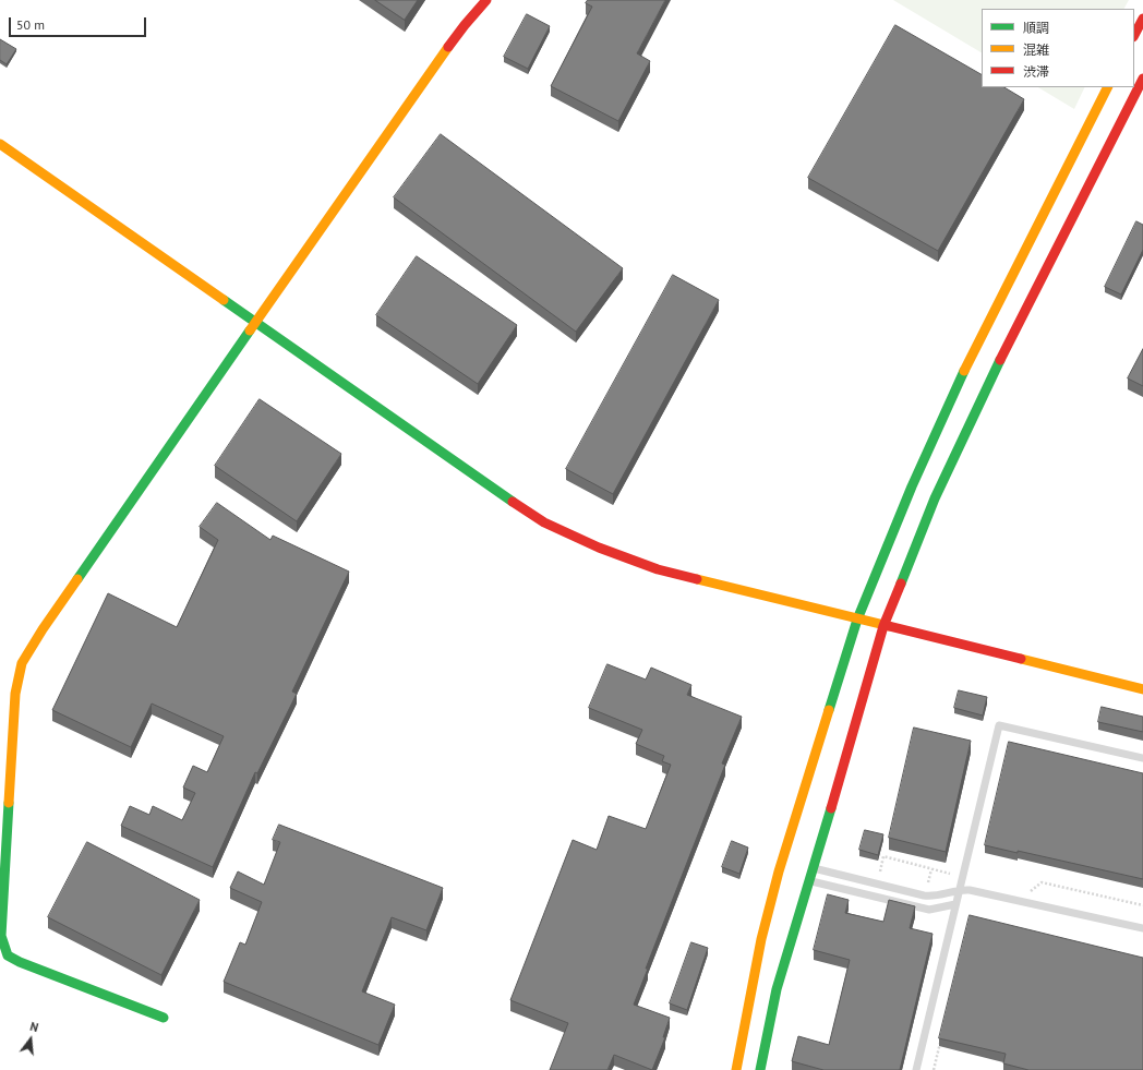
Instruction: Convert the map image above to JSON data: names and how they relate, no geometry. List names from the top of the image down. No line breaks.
{"legend":["順調","混雑","渋滞"],"scale_bar":"50 m","north":"top"}
